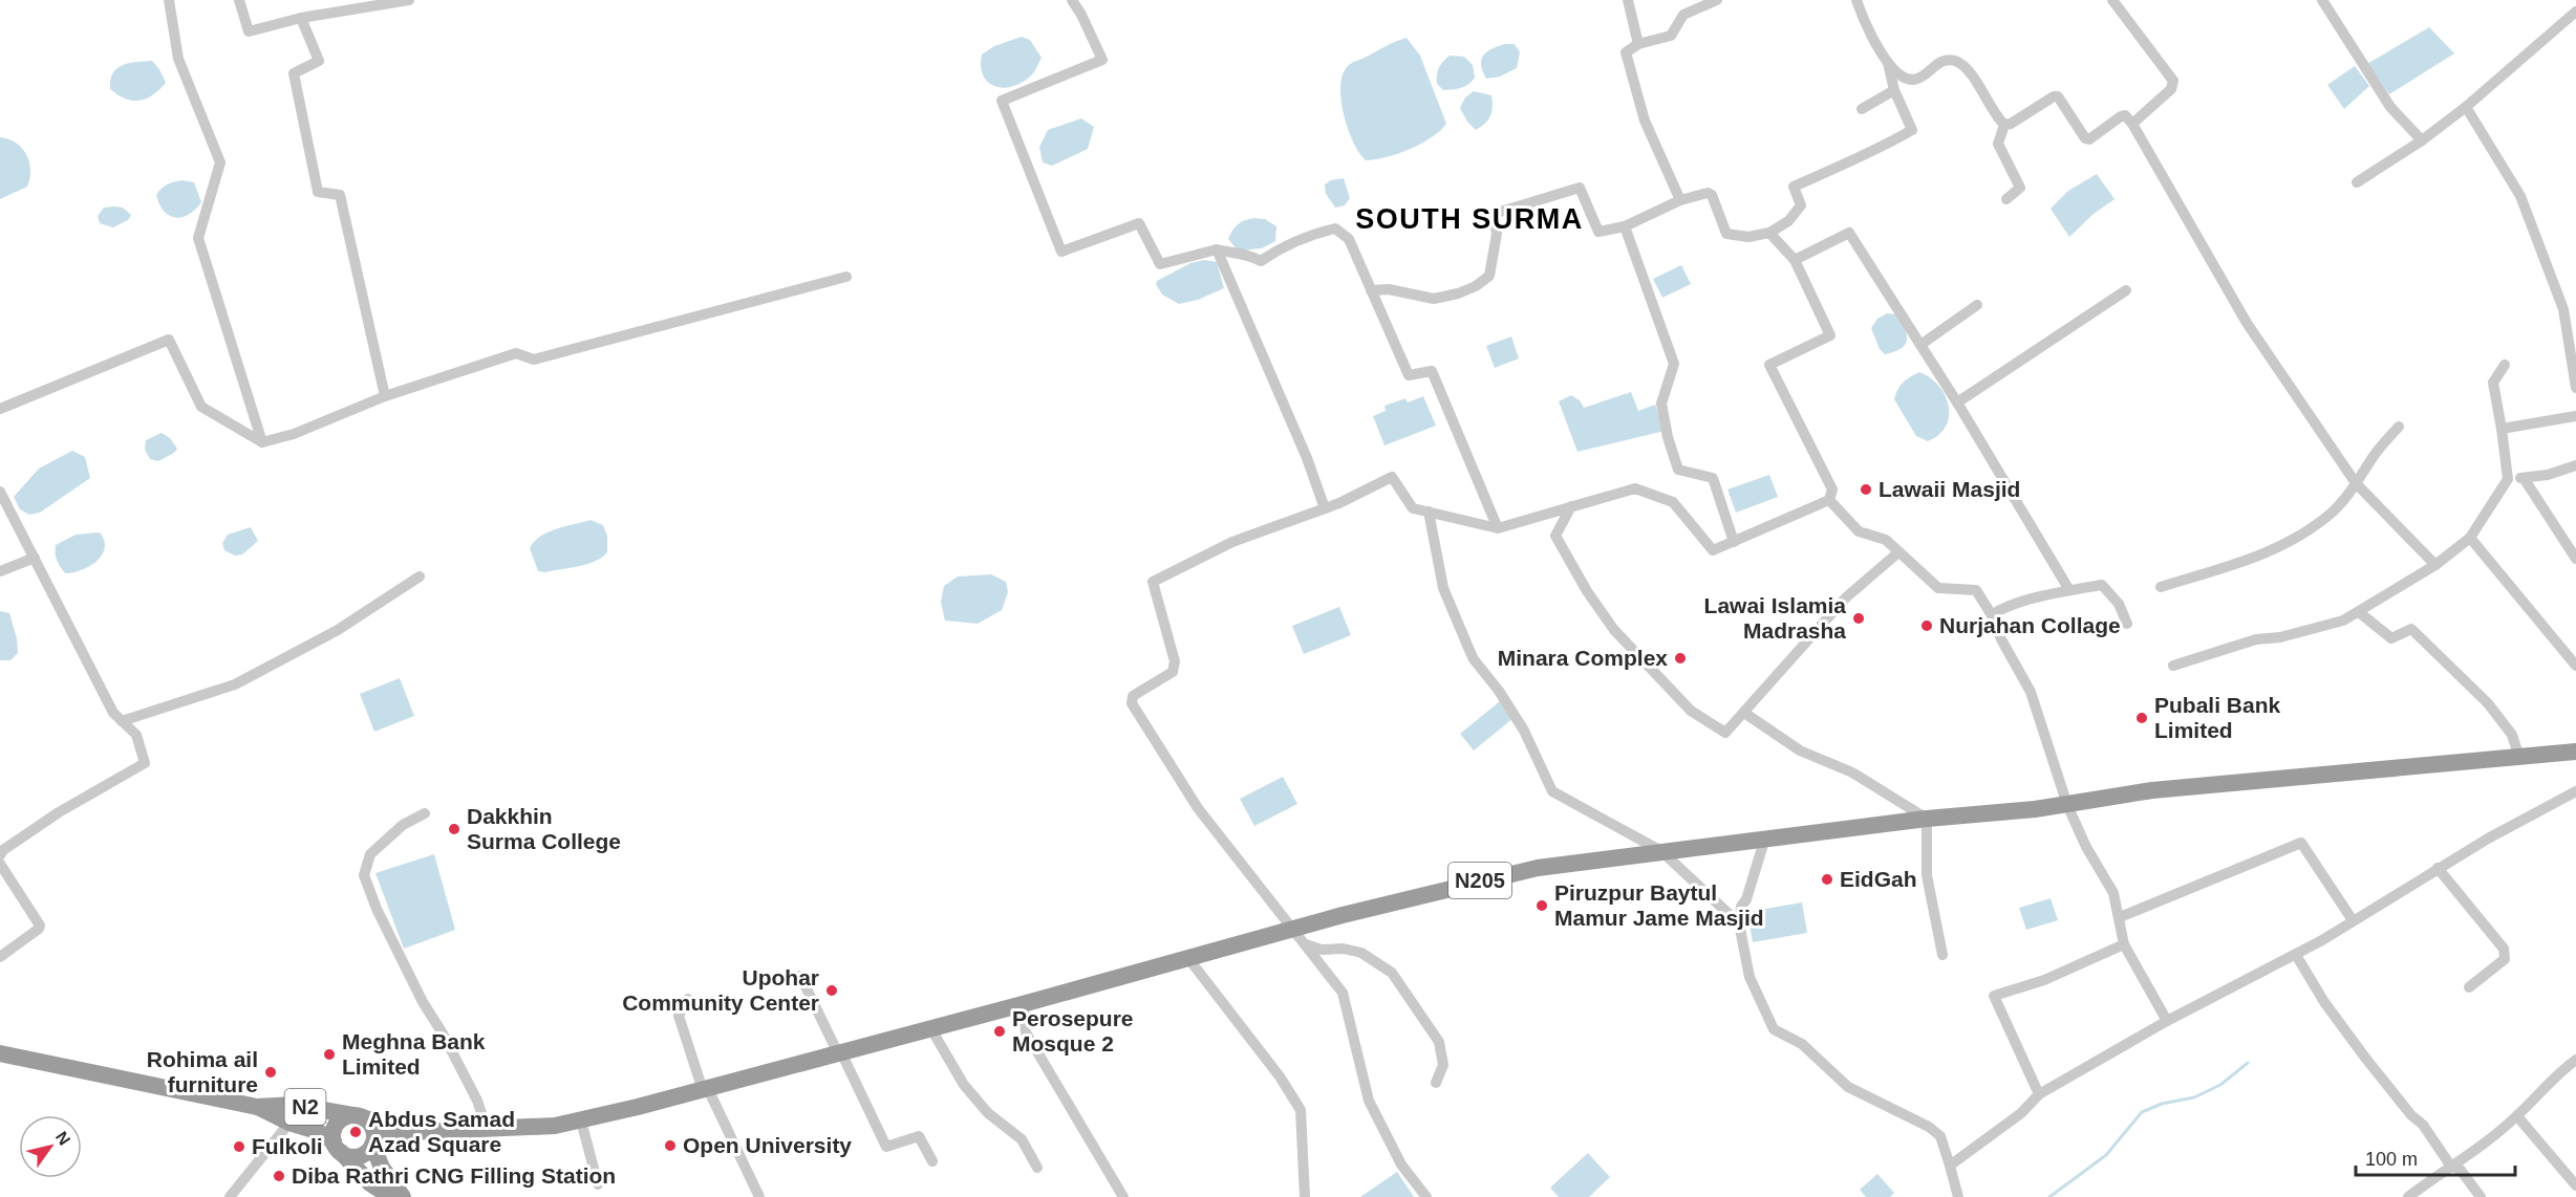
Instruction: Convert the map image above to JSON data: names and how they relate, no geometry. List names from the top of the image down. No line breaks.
{"streets":{"highway":["N205","N2"]},"crossings":[["N205","N2"]],"districts":["SOUTH SURMA"],"places":["Lawaii Masjid","Lawai Islamia Madrasha","Nurjahan Collage","Minara Complex","Pubali Bank Limited","Dakkhin Surma College","EidGah","Piruzpur Baytul Mamur Jame Masjid","Upohar Community Center","Perosepure Mosque 2","Meghna Bank Limited","Rohima ail furniture","Abdus Samad Azad Square","Open University","Fulkoli","Diba Rathri CNG Filling Station"],"scale_bar":"100 m","north":"top right"}
